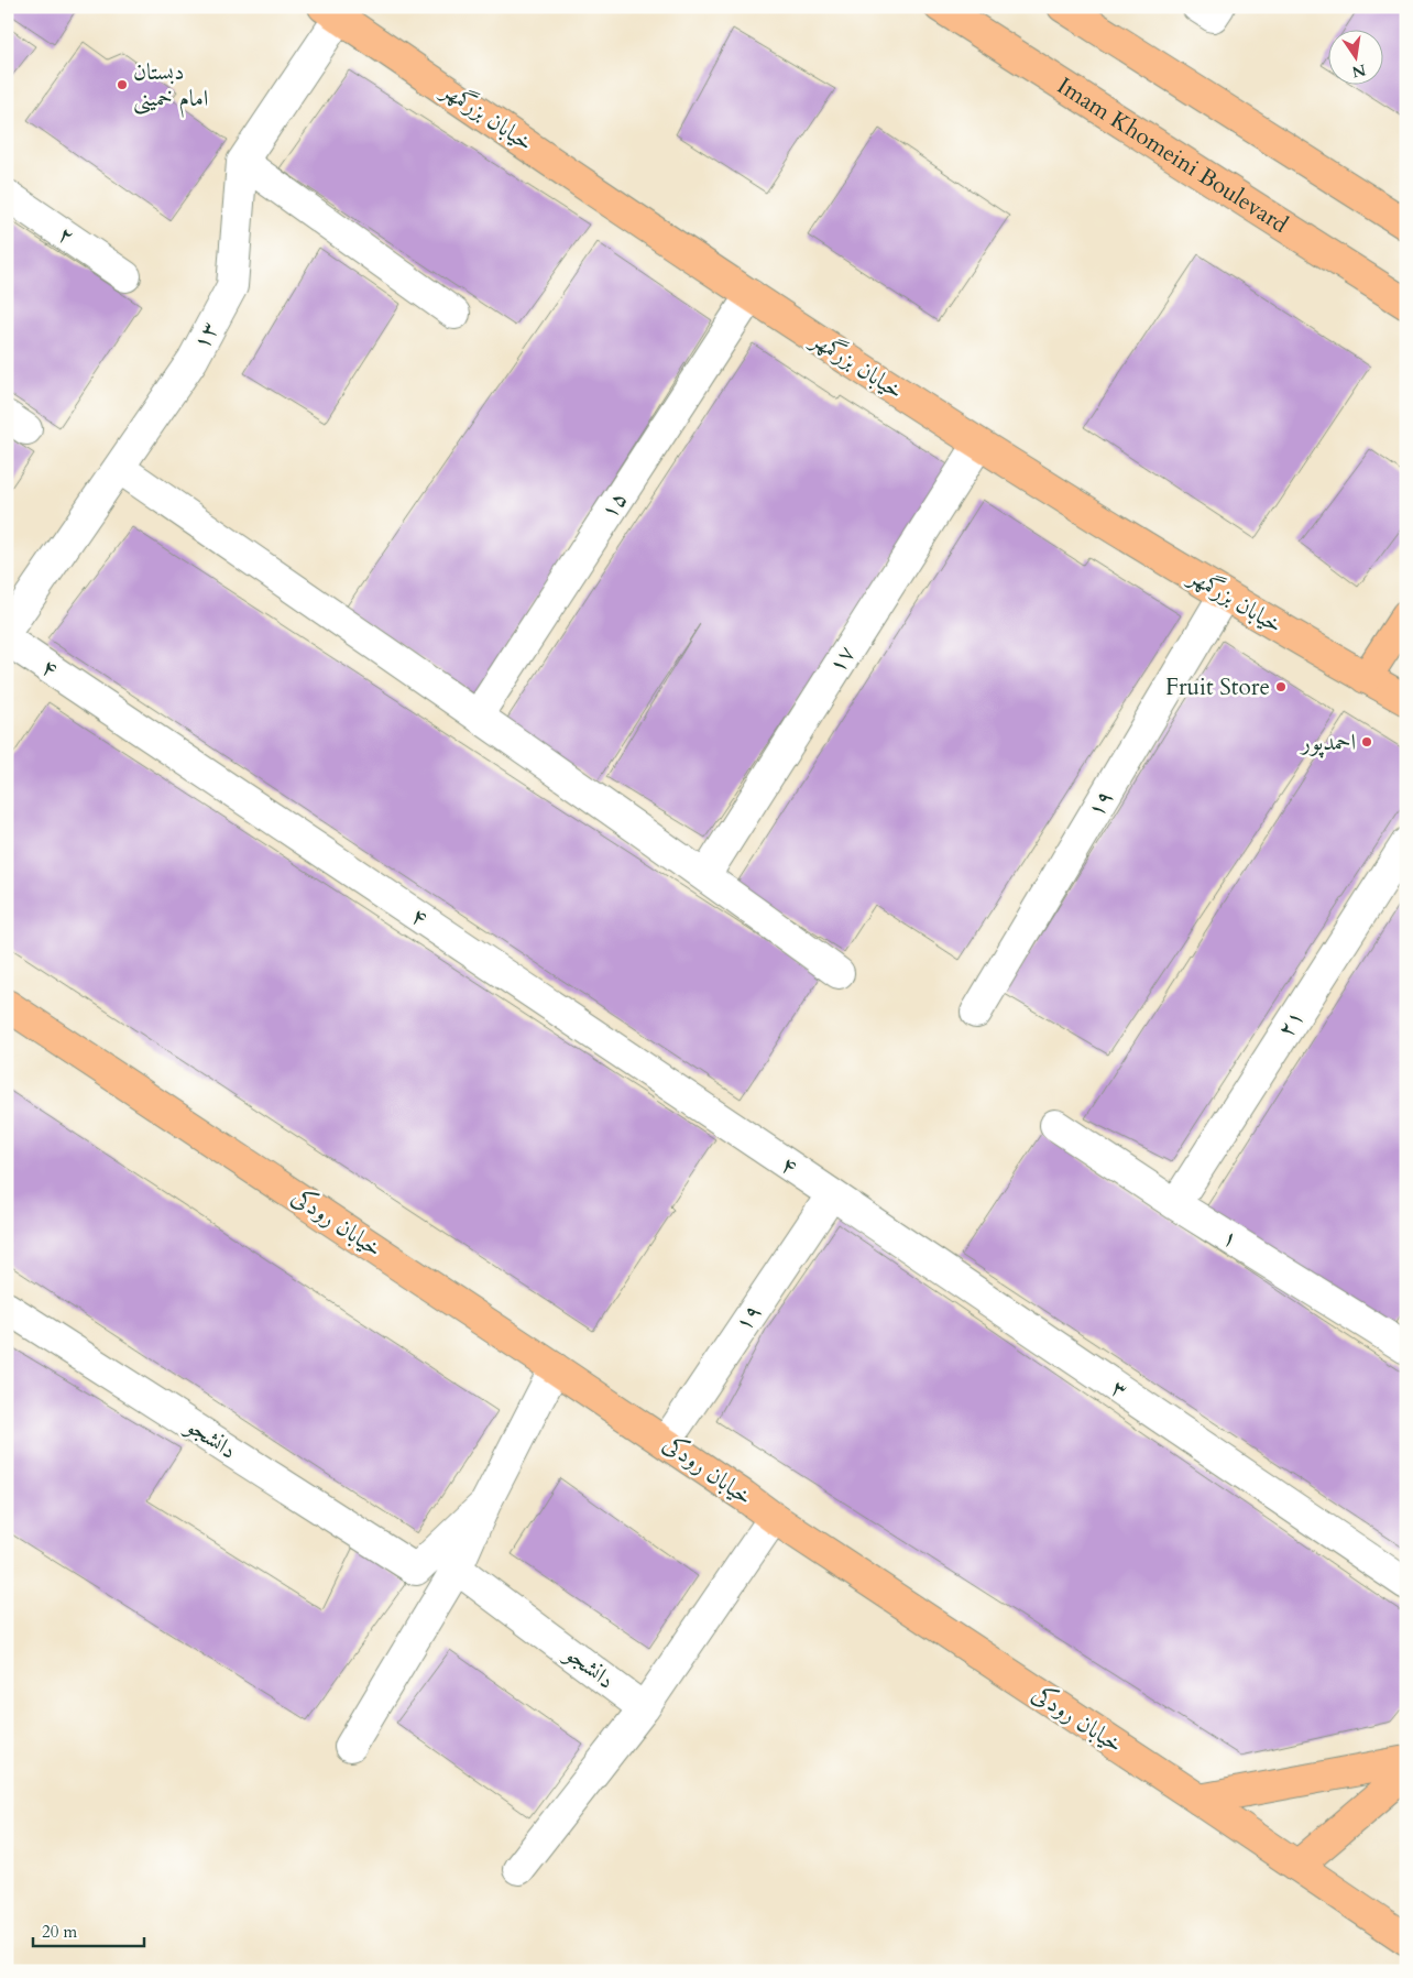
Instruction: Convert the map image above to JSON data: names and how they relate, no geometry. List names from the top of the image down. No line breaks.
{"streets":{"main road":["خیابان بزرگمهر","Imam Khomeini Boulevard","خیابان رودکی"],"street":["۲","۱۳","۱۵","۱۷","۴","۱۹","۲۱","۱","۳","دانشجو"]},"crossings":[["خیابان بزرگمهر","۱۳"],["خیابان بزرگمهر","۱۵"],["خیابان بزرگمهر","۱۷"],["خیابان بزرگمهر","۱۹"],["۴","۱۹"],["۴","۳"],["۱۹","خیابان رودکی"],["۱۹","۳"],["۲۱","۱"]],"places":["دبستان امام خمینی","Fruit Store","احمدپور"],"scale_bar":"20 m","north":"bottom"}
